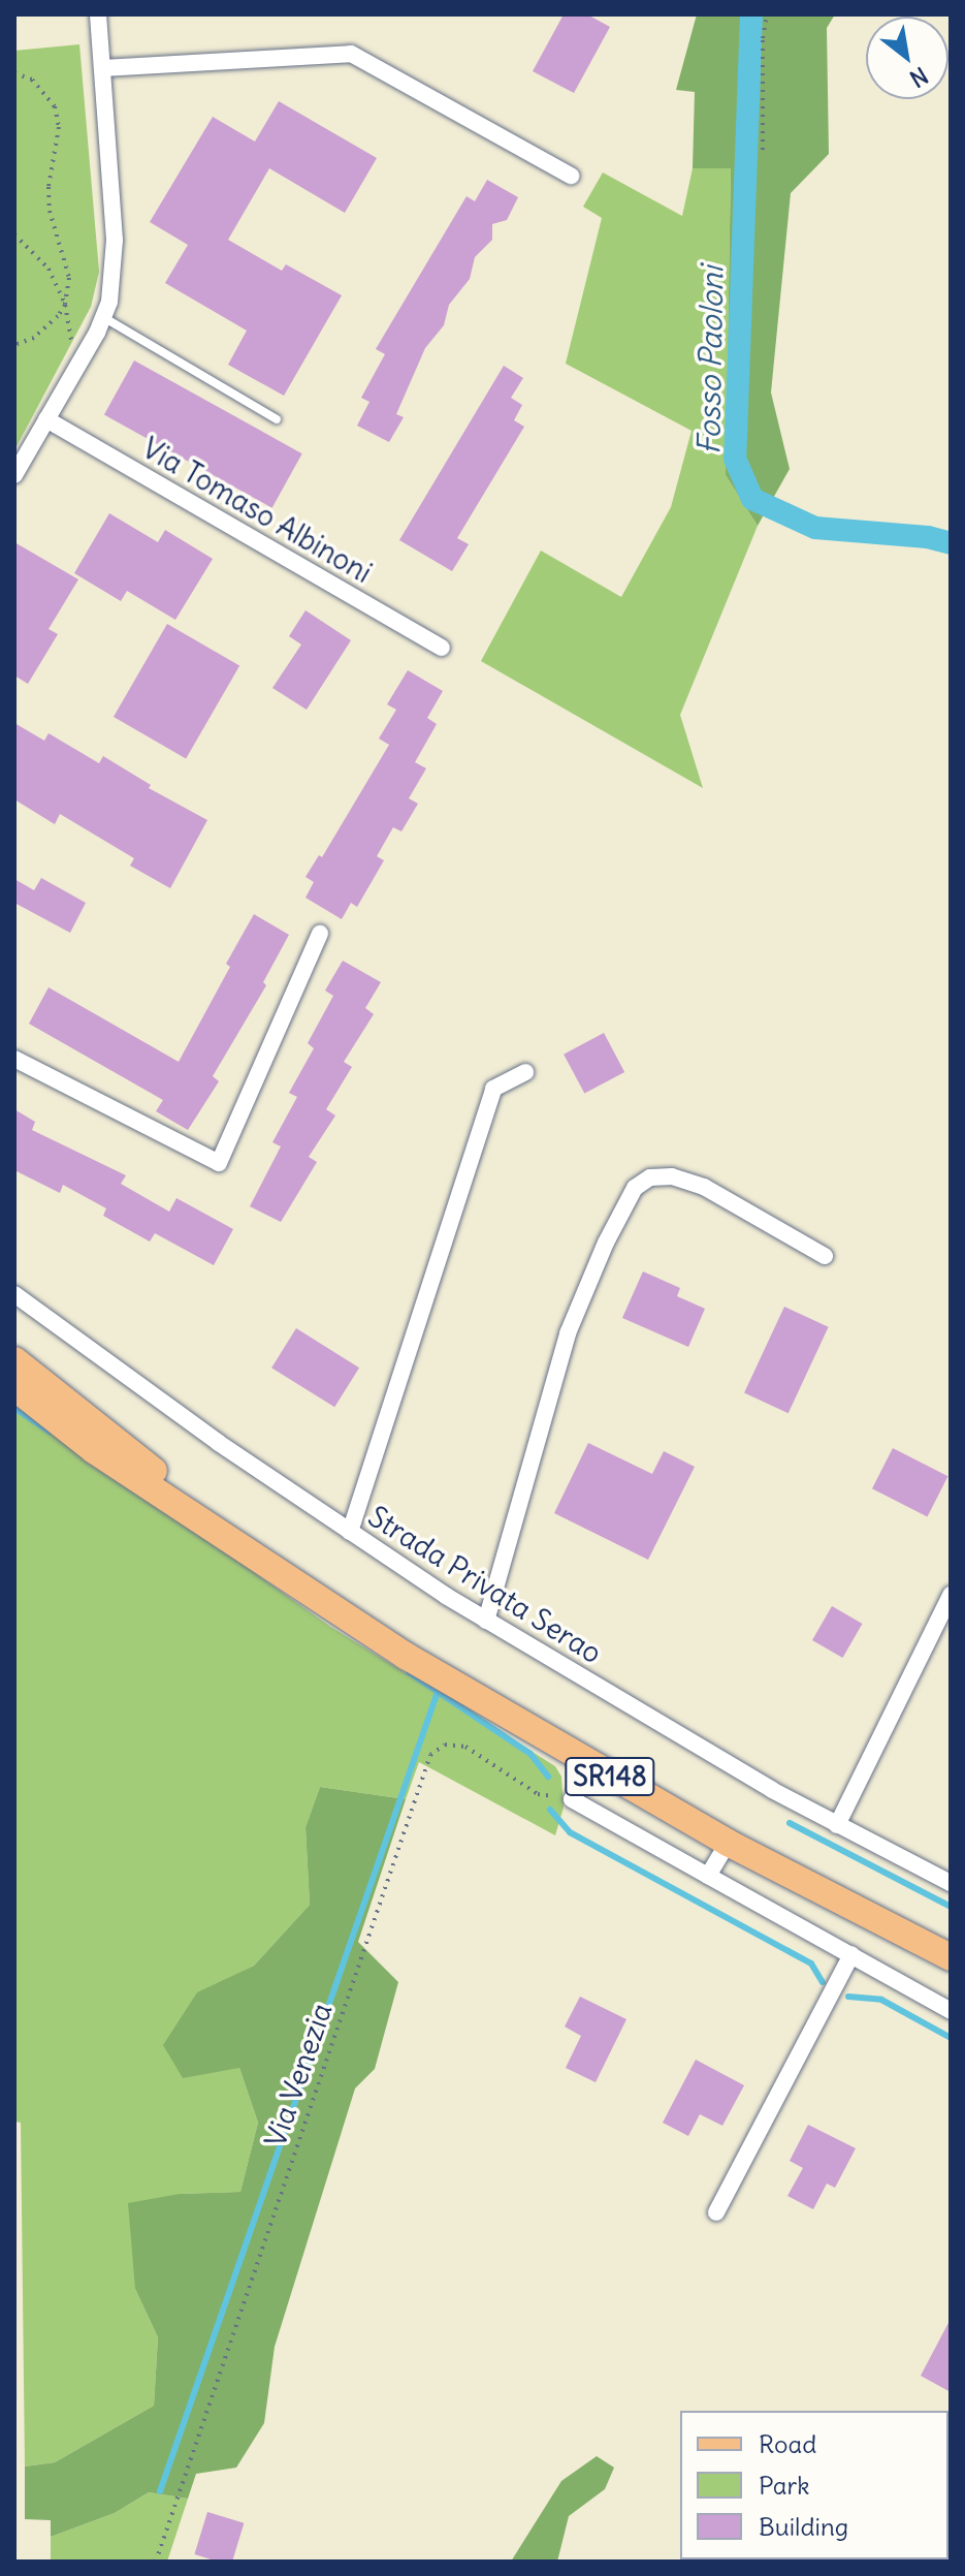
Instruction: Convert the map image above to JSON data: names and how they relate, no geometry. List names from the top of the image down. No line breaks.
{"streets":{"main road":["SR148"],"street":["Via Tomaso Albinoni","Strada Privata Serao"],"path":["Via Venezia"]},"water":["Fosso Paoloni"],"legend":["Road","Park","Building"],"north":"bottom right"}
